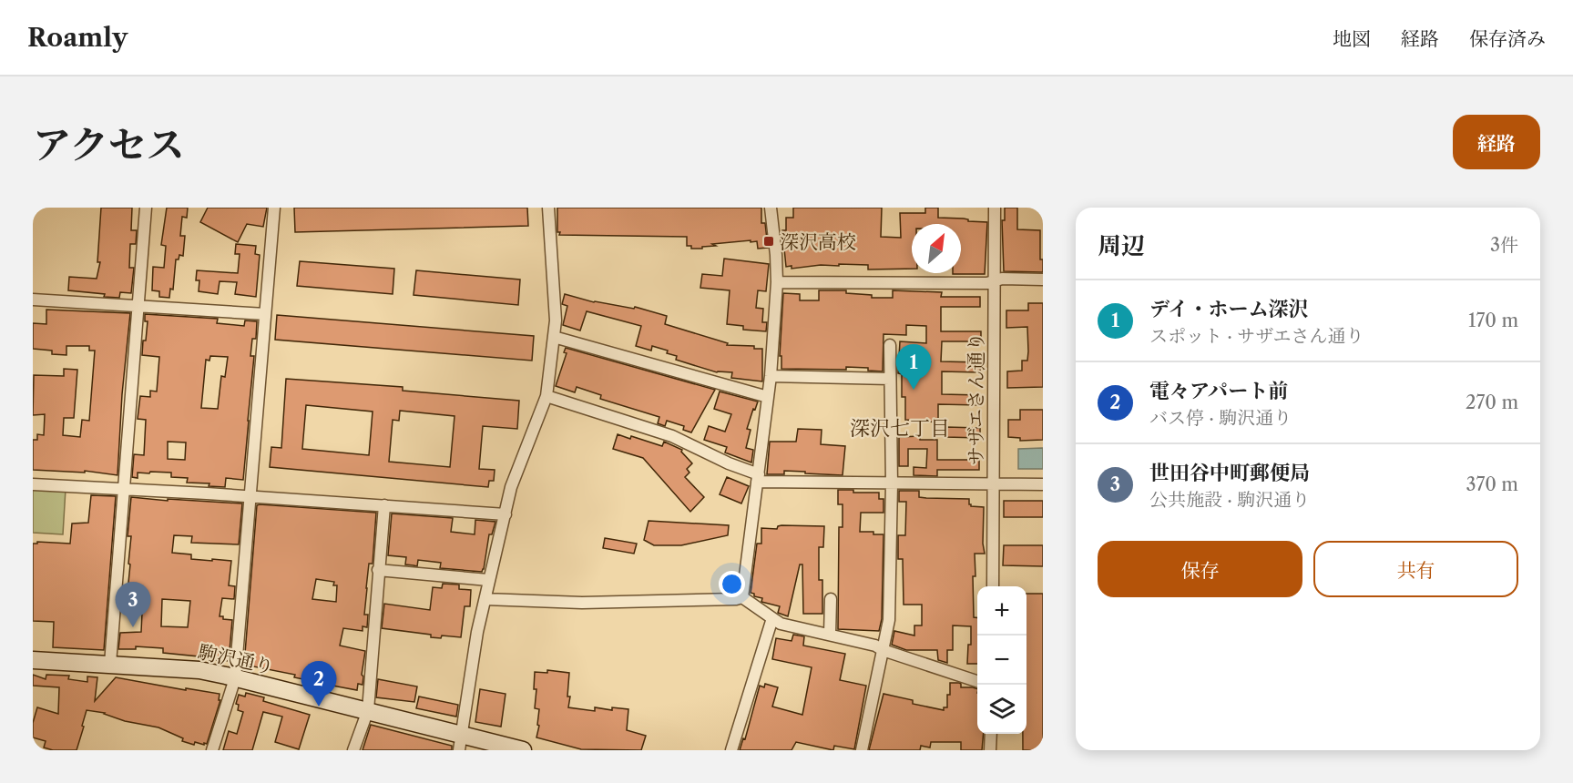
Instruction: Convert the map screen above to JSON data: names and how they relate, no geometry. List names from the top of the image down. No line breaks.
{"streets":{"main road":["駒沢通り"],"street":["サザエさん通り"]},"districts":["深沢七丁目"],"places":{"transit":["深沢高校"]},"north":"top right","page":{"header":"Roamly","nav":["地図","経路","保存済み"],"title":"アクセス","buttons":["経路",["保存","共有"]],"heading":["周辺","3件"],"list":[{"mark":"1","name":"デイ・ホーム深沢","note":"スポット · サザエさん通り","value":"170 m"},{"mark":"2","name":"電々アパート前","note":"バス停 · 駒沢通り","value":"270 m"},{"mark":"3","name":"世田谷中町郵便局","note":"公共施設 · 駒沢通り","value":"370 m"}],"pins":["1","3","2"],"map_buttons":["+","−"]}}
